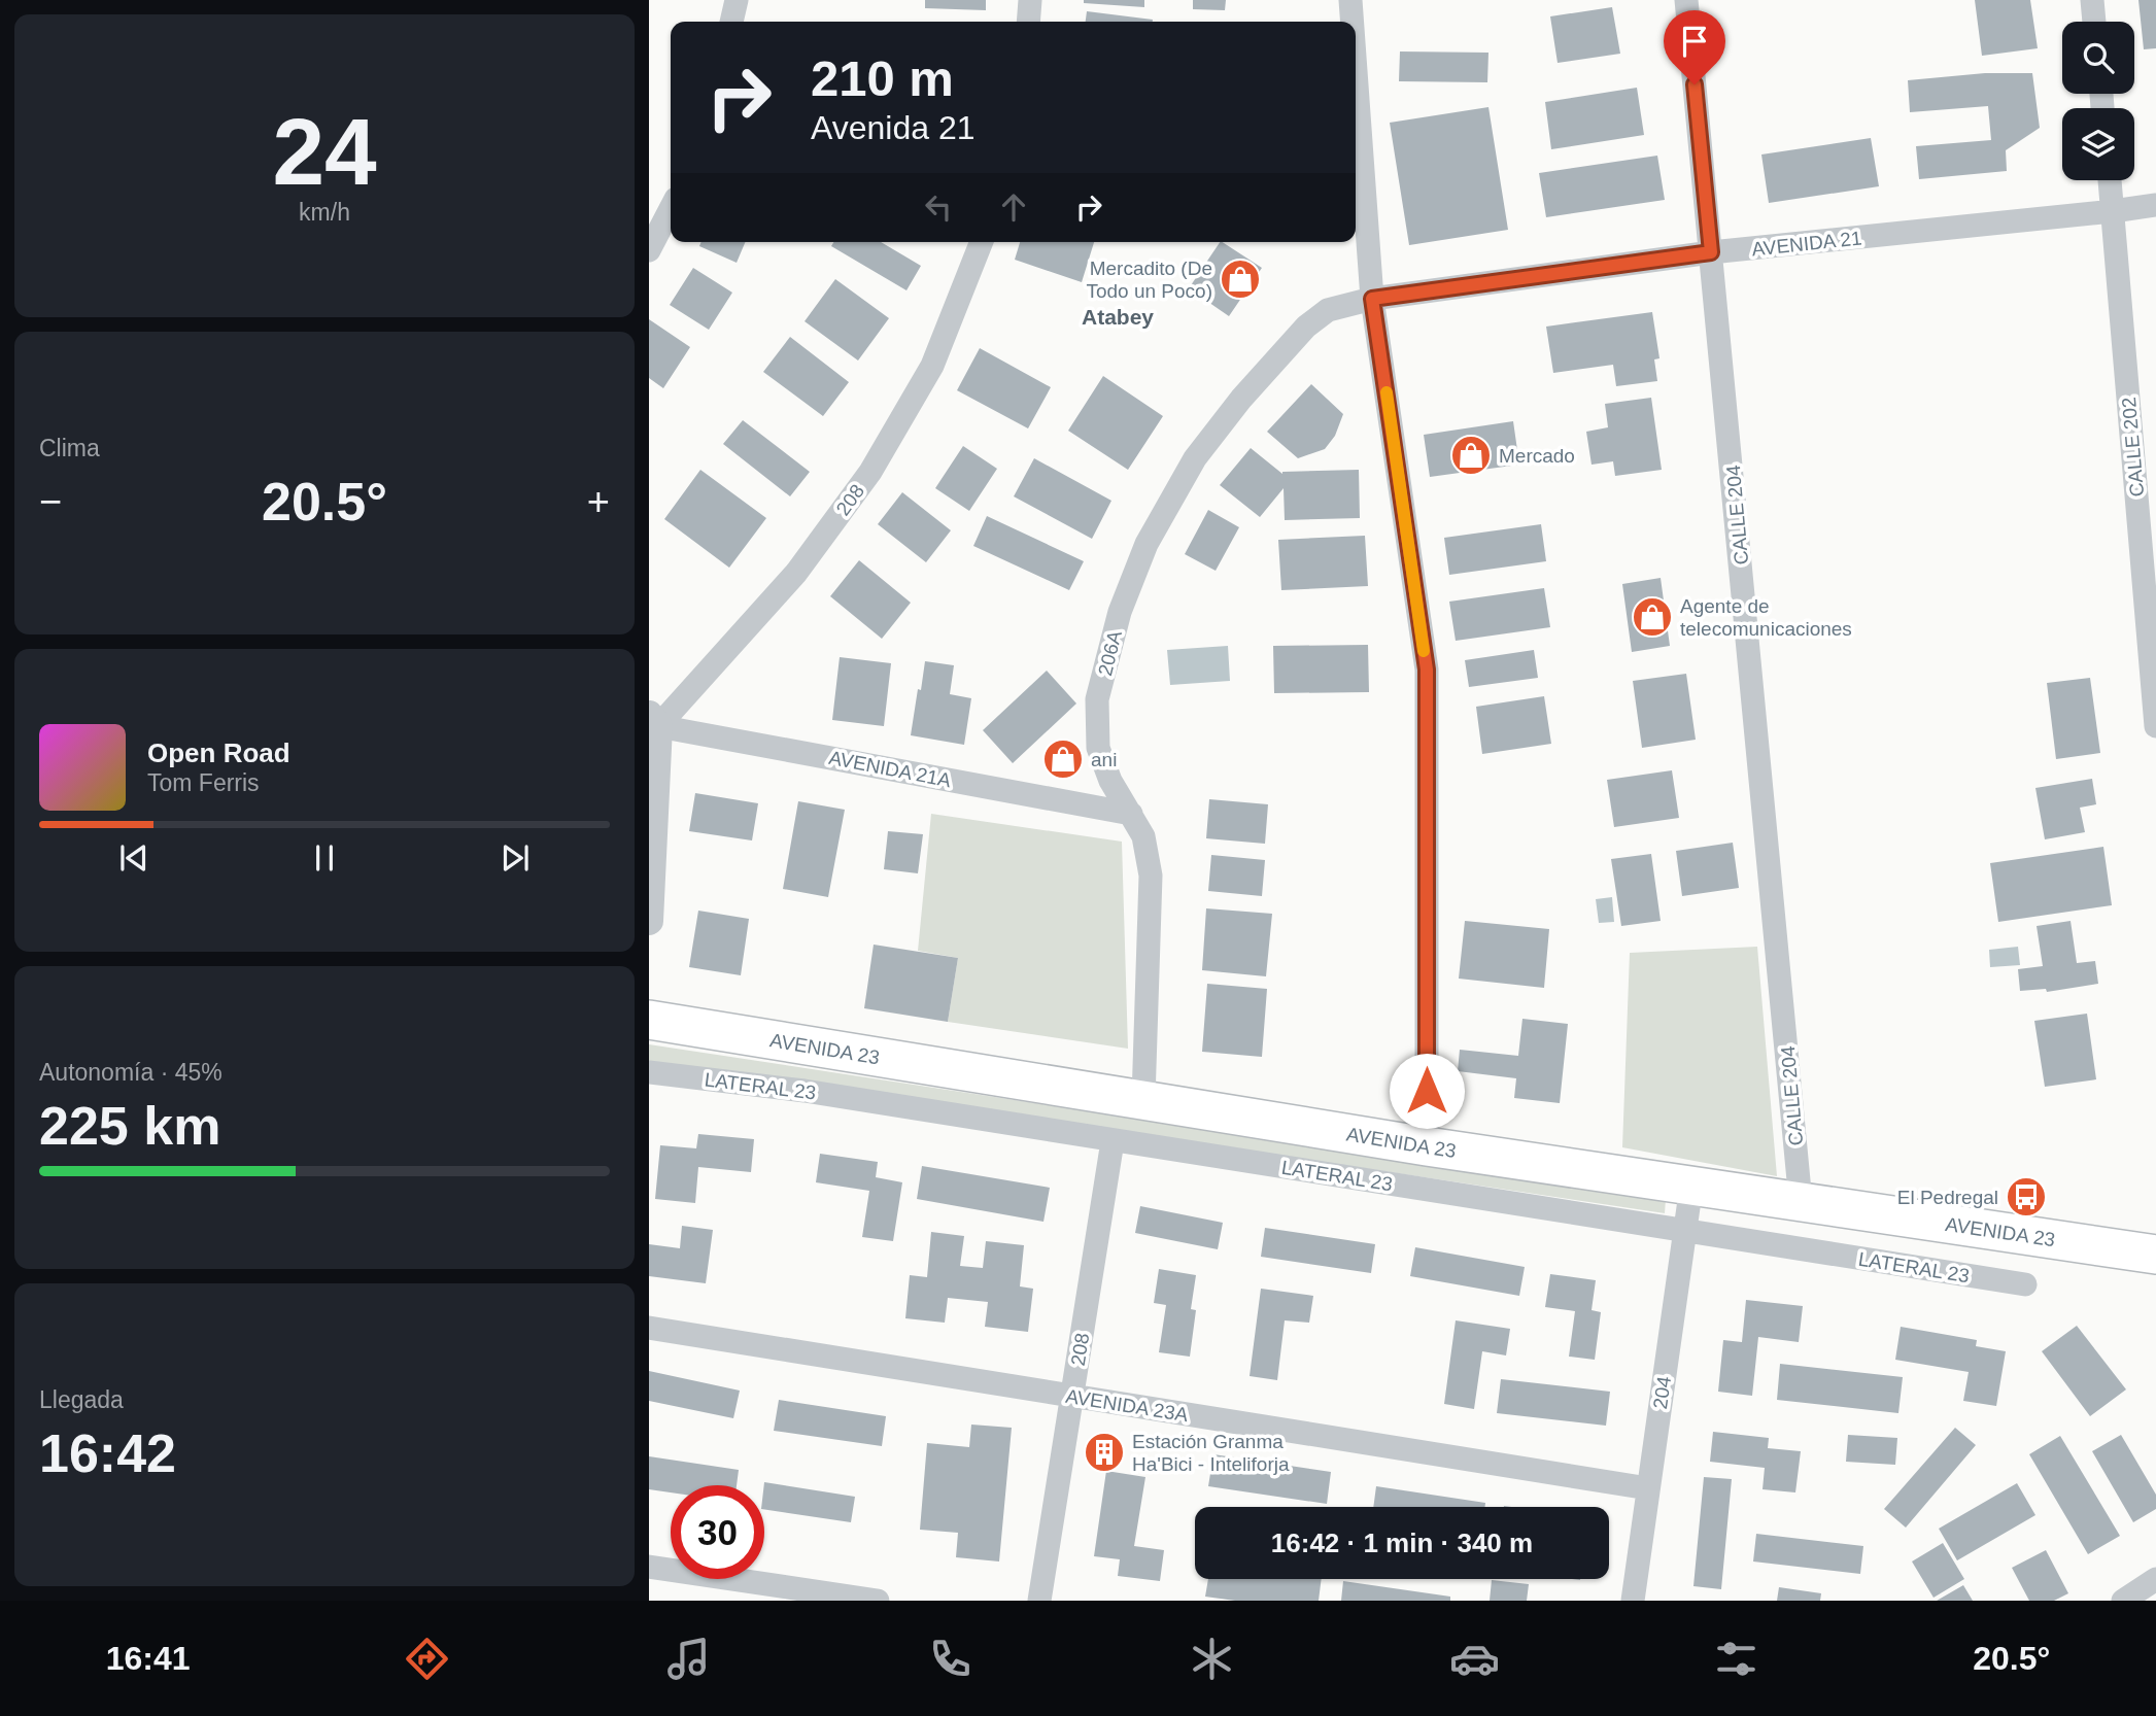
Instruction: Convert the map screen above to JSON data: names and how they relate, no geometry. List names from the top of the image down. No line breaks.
{"streets":{"main road":["AVENIDA 23"],"street":["AVENIDA 21","CALLE 202","208","CALLE 204","206A","AVENIDA 21A","LATERAL 23","204","AVENIDA 23A"]},"crossings":[["AVENIDA 21","CALLE 202"],["AVENIDA 21","CALLE 204"],["AVENIDA 21","206A"],["208","AVENIDA 21A"],["208","LATERAL 23"],["208","AVENIDA 23A"],["CALLE 204","AVENIDA 23"],["206A","AVENIDA 21A"],["206A","AVENIDA 23"],["AVENIDA 23","204"],["LATERAL 23","204"],["204","AVENIDA 23A"]],"districts":["Atabey"],"places":{"shop":["Mercadito (De Todo un Poco)","Mercado","Agente de telecomunicaciones","ani"],"bus stop":["El Pedregal"],"building":["Estación Granma Ha'Bici - Inteliforja"]},"page":{"tile":[["24","km/h"],"Clima",["Autonomía · 45%","225 km"],["Llegada","16:42"]],"turn":["210 m","Avenida 21"],"heat":["−","20.5°","+"],"song":["Open Road","Tom Ferris"],"limit":"30","trip":"16:42 · 1 min · 340 m","tabs":["16:41","20.5°"]}}
